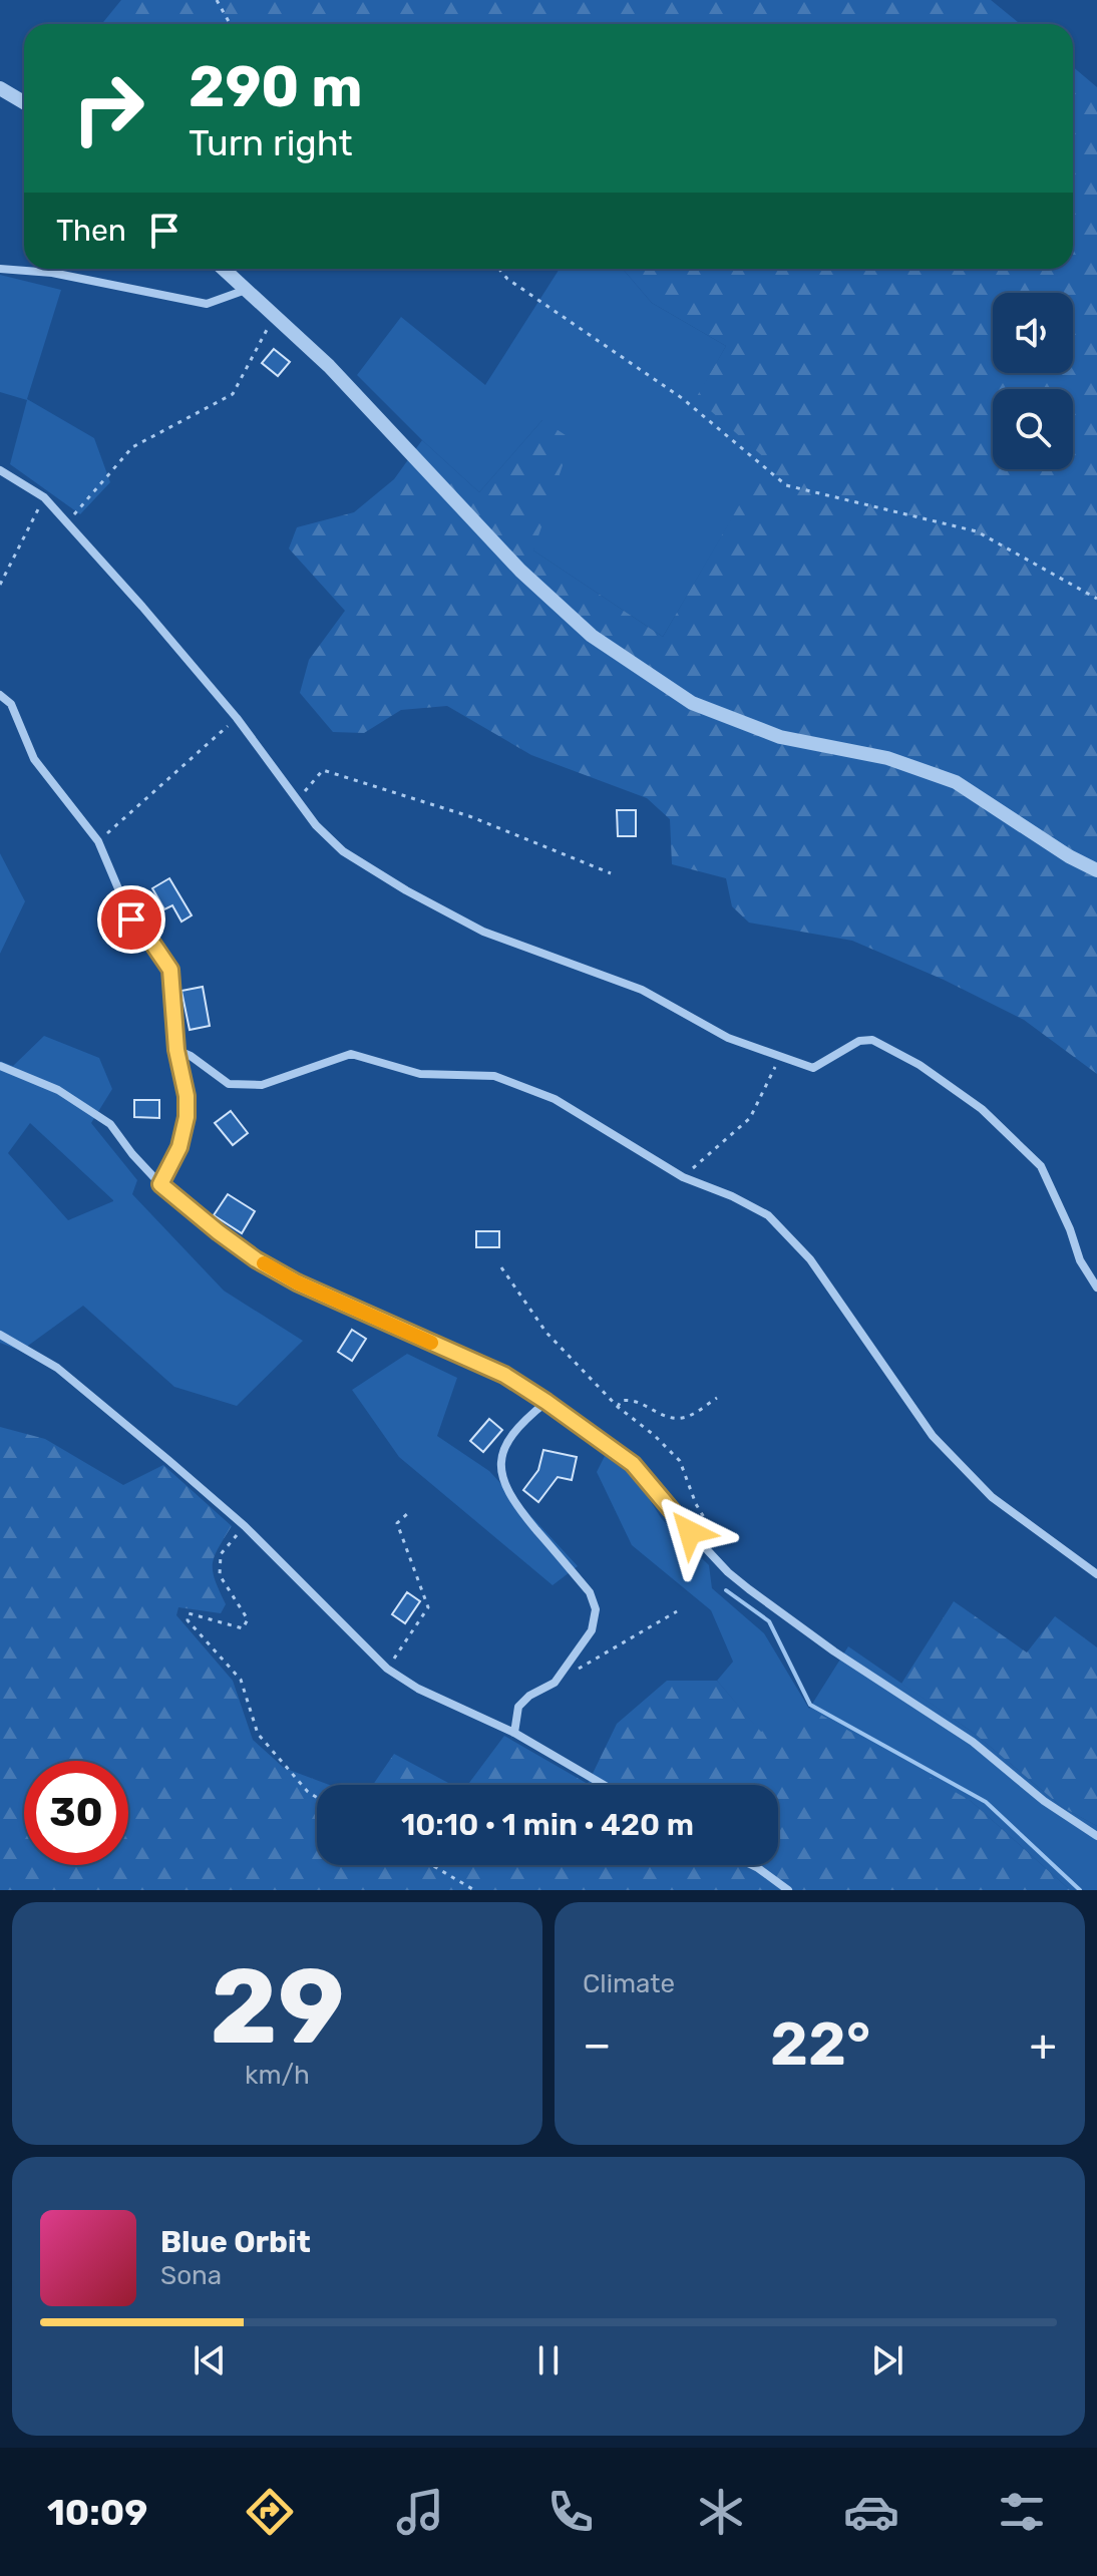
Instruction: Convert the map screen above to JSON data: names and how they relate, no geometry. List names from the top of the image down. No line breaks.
{"page":{"turn":["290 m","Turn right"],"then":"Then","limit":"30","trip":"10:10 · 1 min · 420 m","tile":[["29","km/h"],"Climate"],"heat":["−","22°","+"],"song":["Blue Orbit","Sona"],"tabs":"10:09"}}
